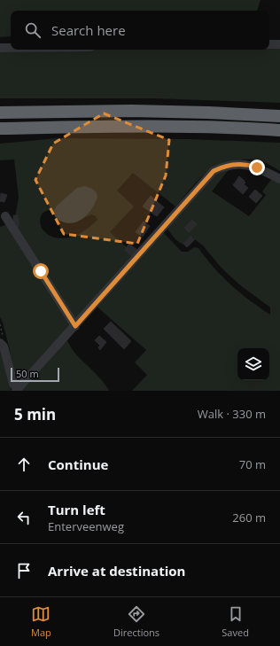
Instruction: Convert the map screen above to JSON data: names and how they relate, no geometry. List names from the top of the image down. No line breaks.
{"scale_bar":"50 m","page":{"search":"Search here","scale":"50 m","heading":["5 min","Walk · 330 m"],"list":[["Continue","70 m"],["Turn left","Enterveenweg","260 m"],"Arrive at destination"],"nav":["Map","Directions","Saved"]}}
